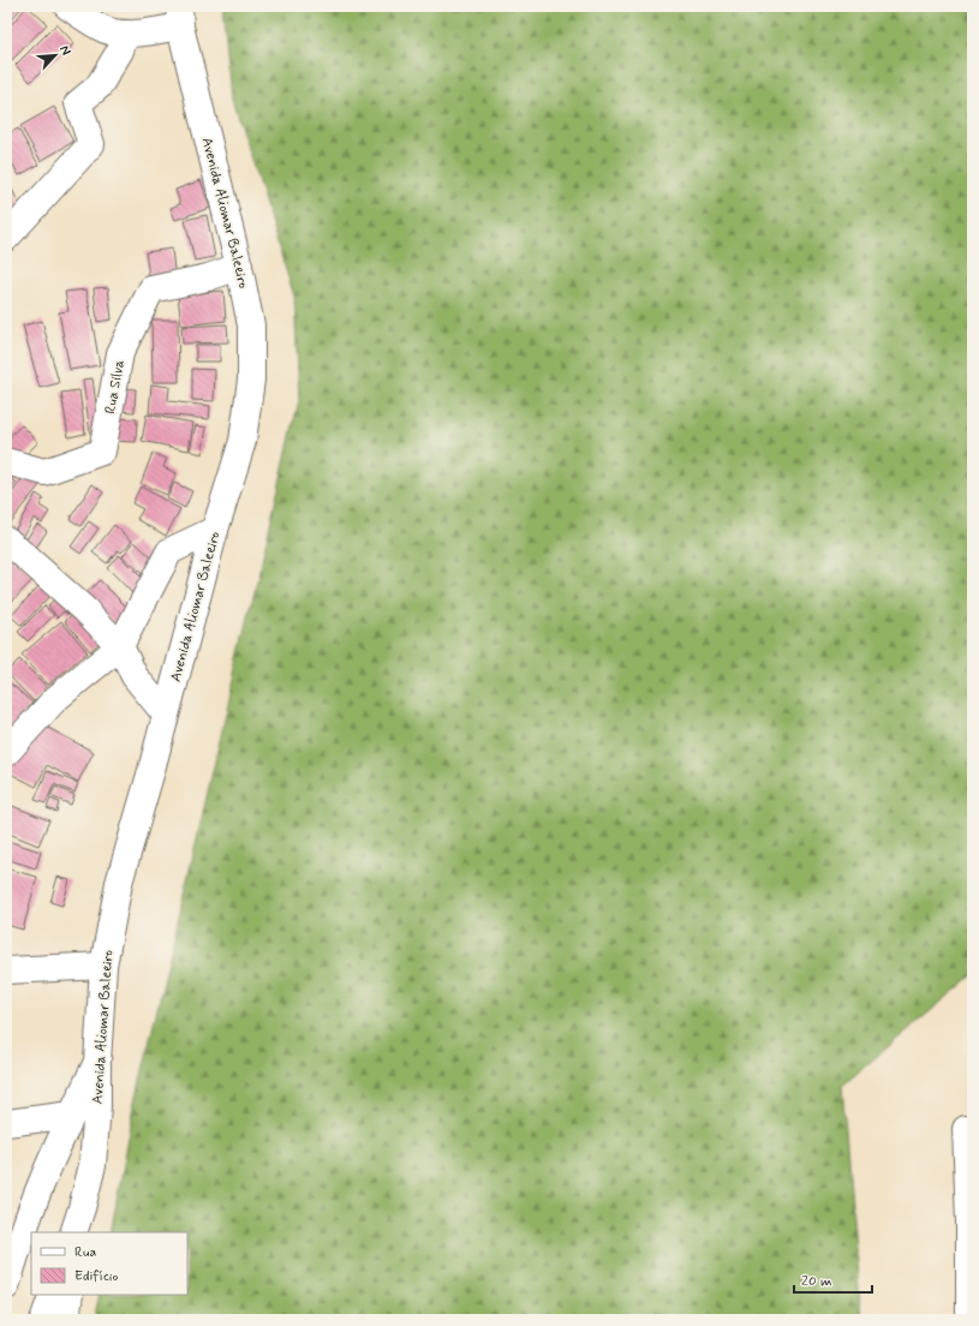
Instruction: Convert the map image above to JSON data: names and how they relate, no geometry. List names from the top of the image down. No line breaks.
{"streets":{"main road":["Avenida Aliomar Baleeiro","Rua Silva"]},"crossings":[["Avenida Aliomar Baleeiro","Rua Silva"]],"legend":["Rua","Edifício"],"scale_bar":"20 m","north":"top right"}
